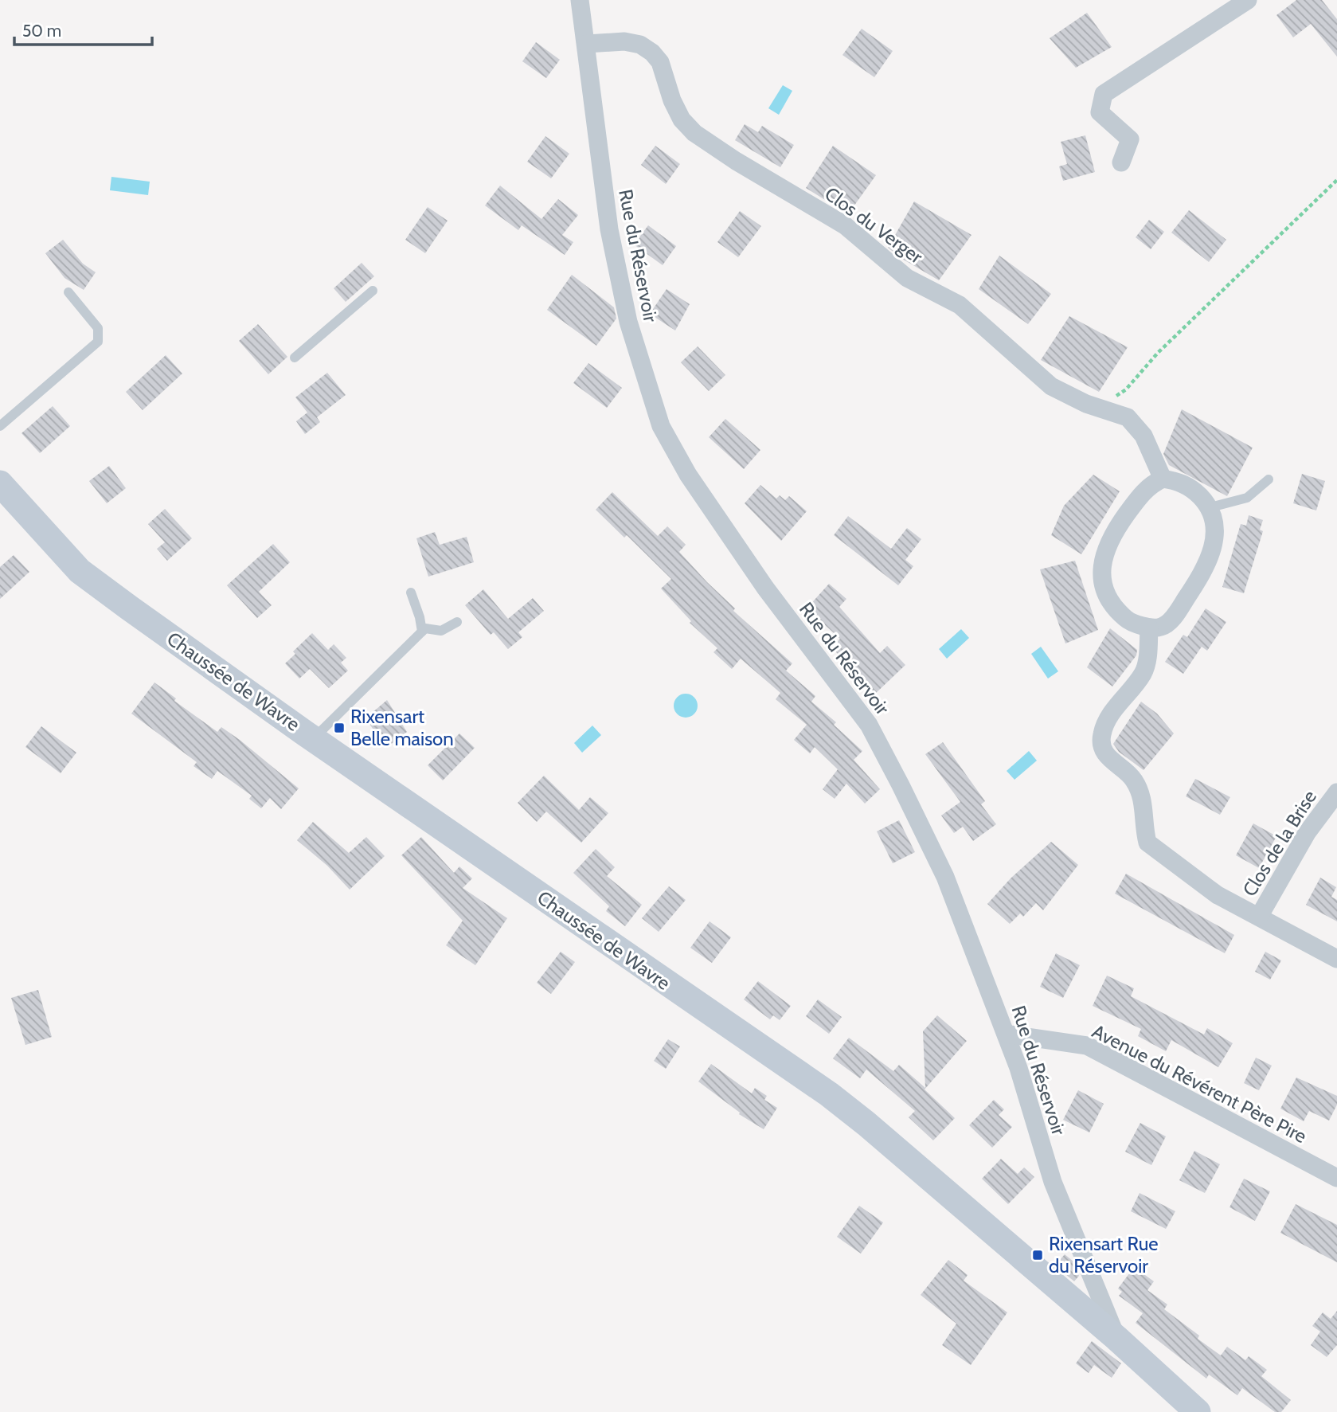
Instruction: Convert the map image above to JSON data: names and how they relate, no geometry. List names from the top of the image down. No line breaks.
{"streets":{"street":["Clos du Verger","Rue du Réservoir","Chaussée de Wavre","Clos de la Brise","Avenue du Révérent Père Pire"]},"crossings":[["Clos du Verger","Rue du Réservoir"],["Rue du Réservoir","Chaussée de Wavre"],["Rue du Réservoir","Avenue du Révérent Père Pire"]],"places":{"transit":["Rixensart Belle maison","Rixensart Rue du Réservoir"]},"scale_bar":"50 m"}
